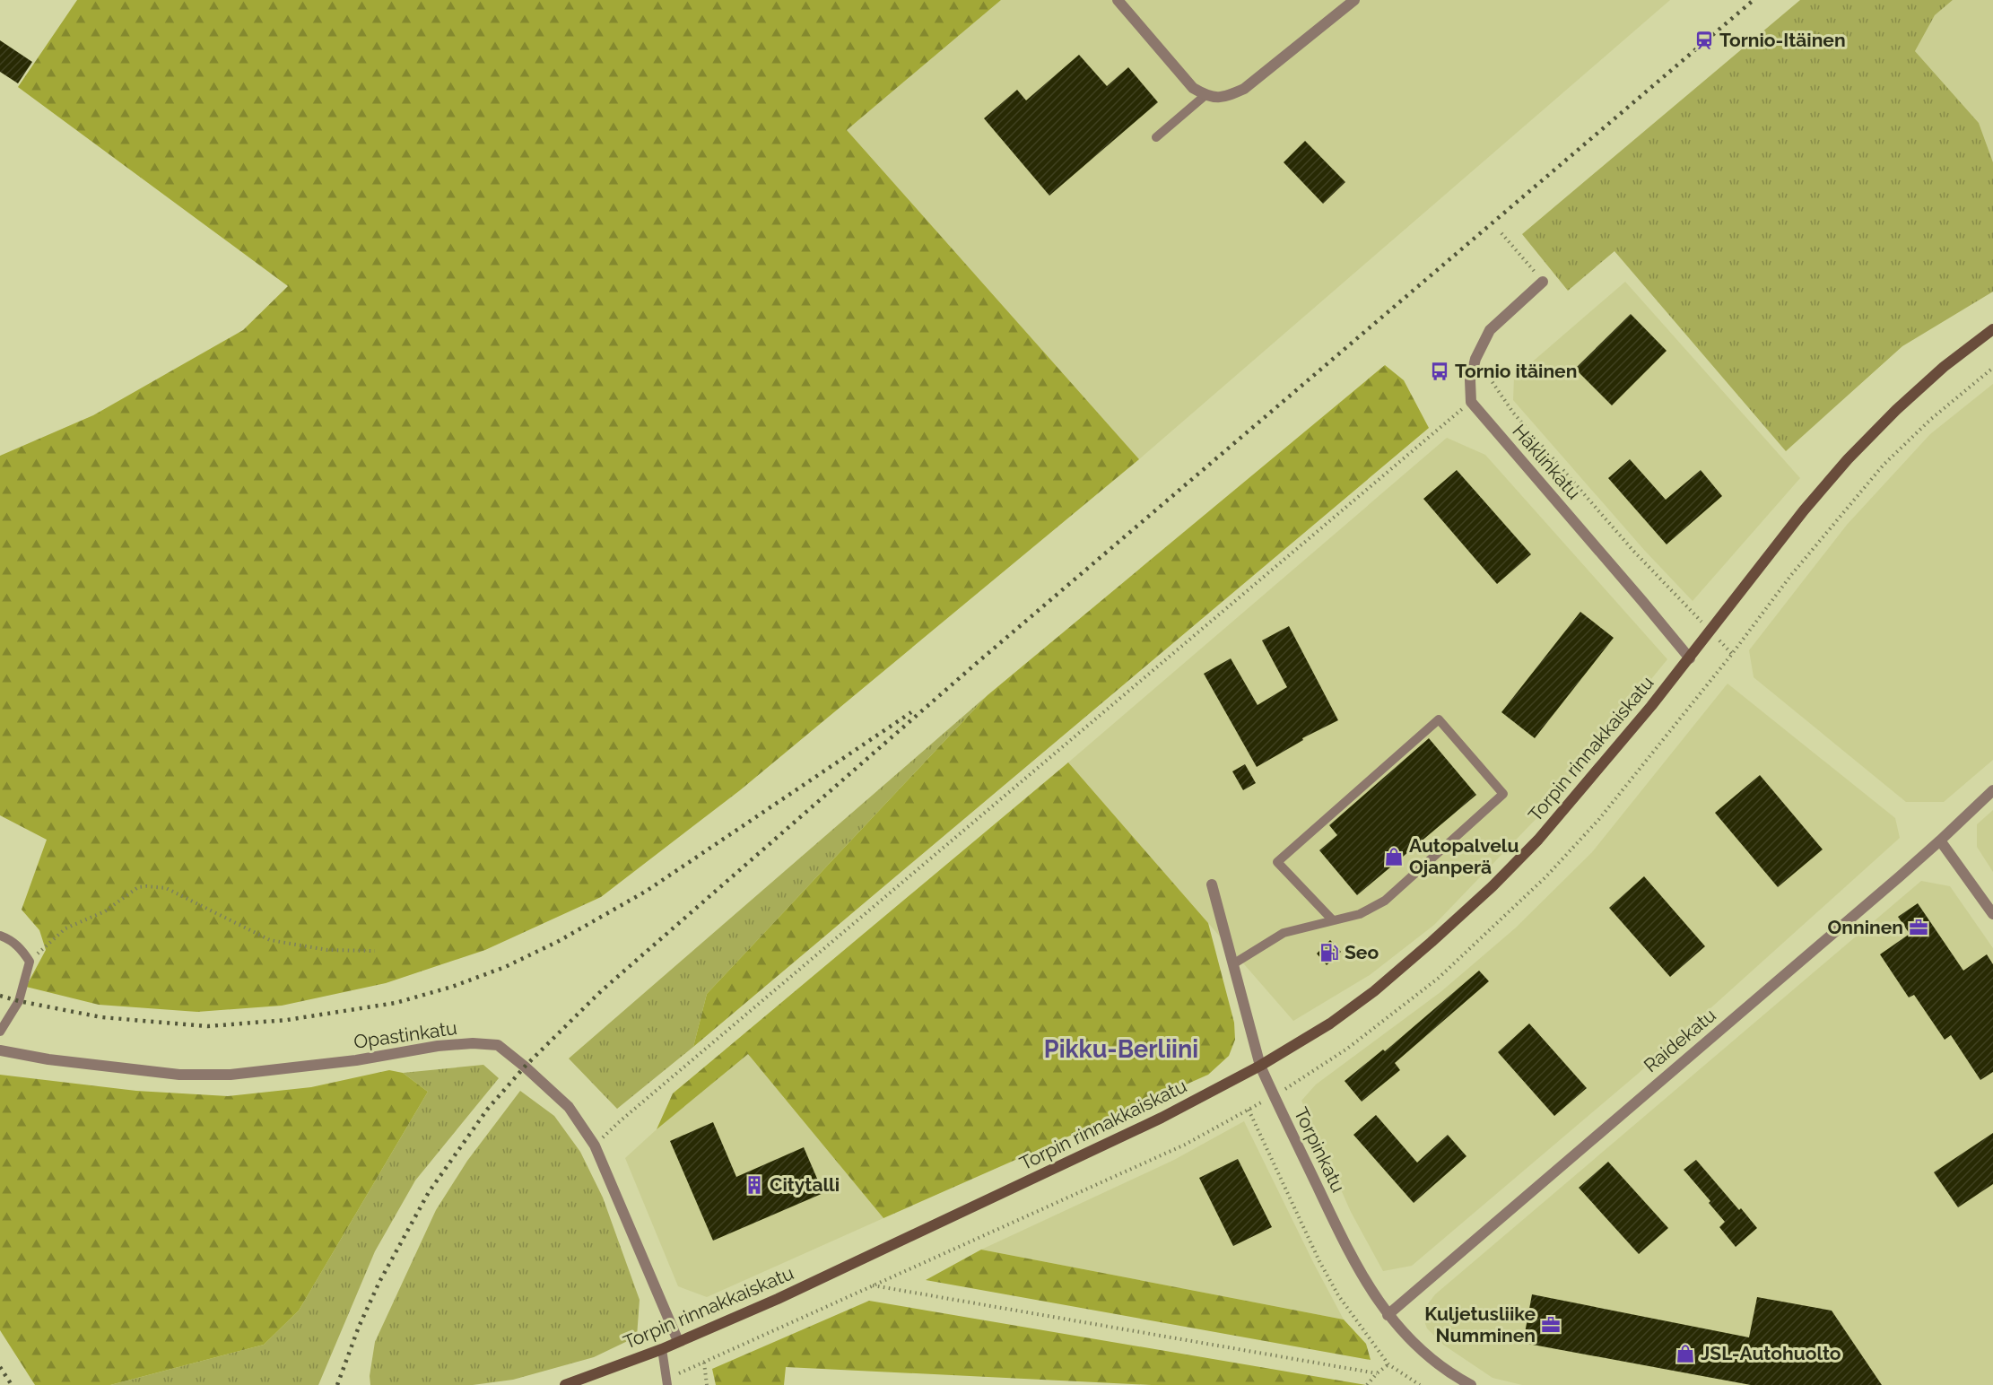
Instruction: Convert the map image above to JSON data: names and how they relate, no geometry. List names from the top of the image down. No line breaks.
{"streets":{"main road":["Torpin rinnakkaiskatu"],"street":["Häklinkatu","Opastinkatu","Raidekatu","Torpinkatu"]},"crossings":[["Häklinkatu","Torpin rinnakkaiskatu"],["Torpin rinnakkaiskatu","Opastinkatu"],["Torpin rinnakkaiskatu","Torpinkatu"],["Raidekatu","Torpinkatu"]],"districts":["Pikku-Berliini"],"places":{"station":["Tornio-Itäinen"],"bus stop":["Tornio itäinen"],"shop":["Autopalvelu Ojanperä","JSL-Autohuolto"],"office":["Onninen","Kuljetusliike Numminen"],"fuel station":["Seo"],"building":["Citytalli"]}}
